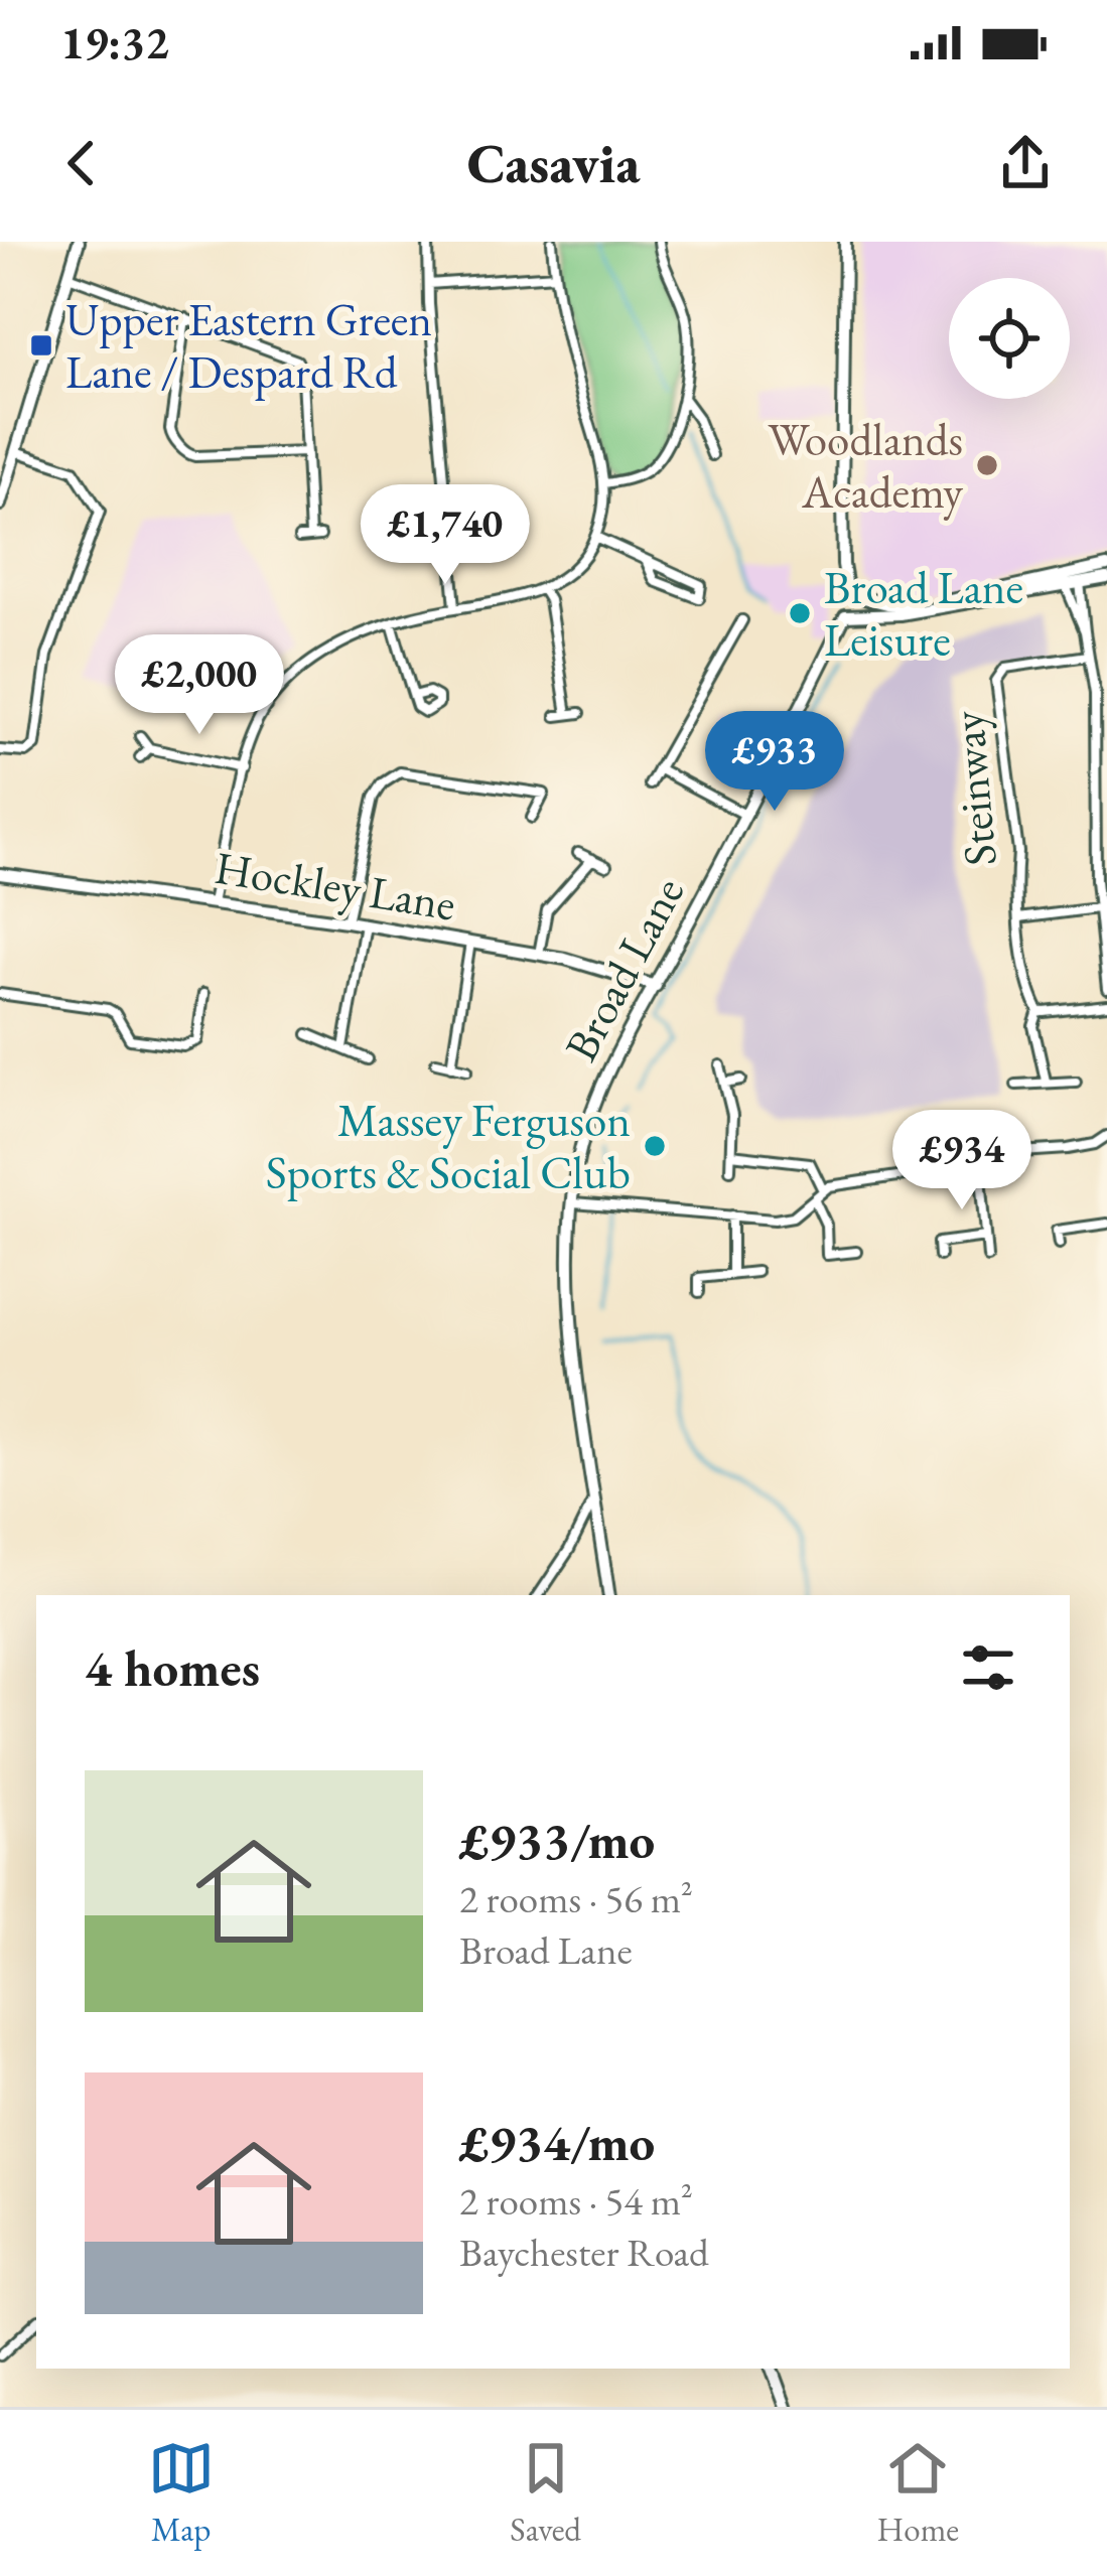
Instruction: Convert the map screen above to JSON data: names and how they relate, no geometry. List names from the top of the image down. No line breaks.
{"streets":{"street":["Steinway","Hockley Lane","Broad Lane"]},"crossings":[["Hockley Lane","Broad Lane"]],"places":{"transit":["Upper Eastern Green Lane / Despard Rd"],"other":["Woodlands Academy","Broad Lane Leisure","Massey Ferguson Sports & Social Club"]},"page":{"status":"19:32","header":"Casavia","price":["£1,740","£2,000","£933","£934"],"heading":"4 homes","list":[{"name":"£933/mo","note":"2 rooms · 56 m² · Broad Lane"},{"name":"£934/mo","note":"2 rooms · 54 m² · Baychester Road"}],"tabs":["Map","Saved","Home"]}}
